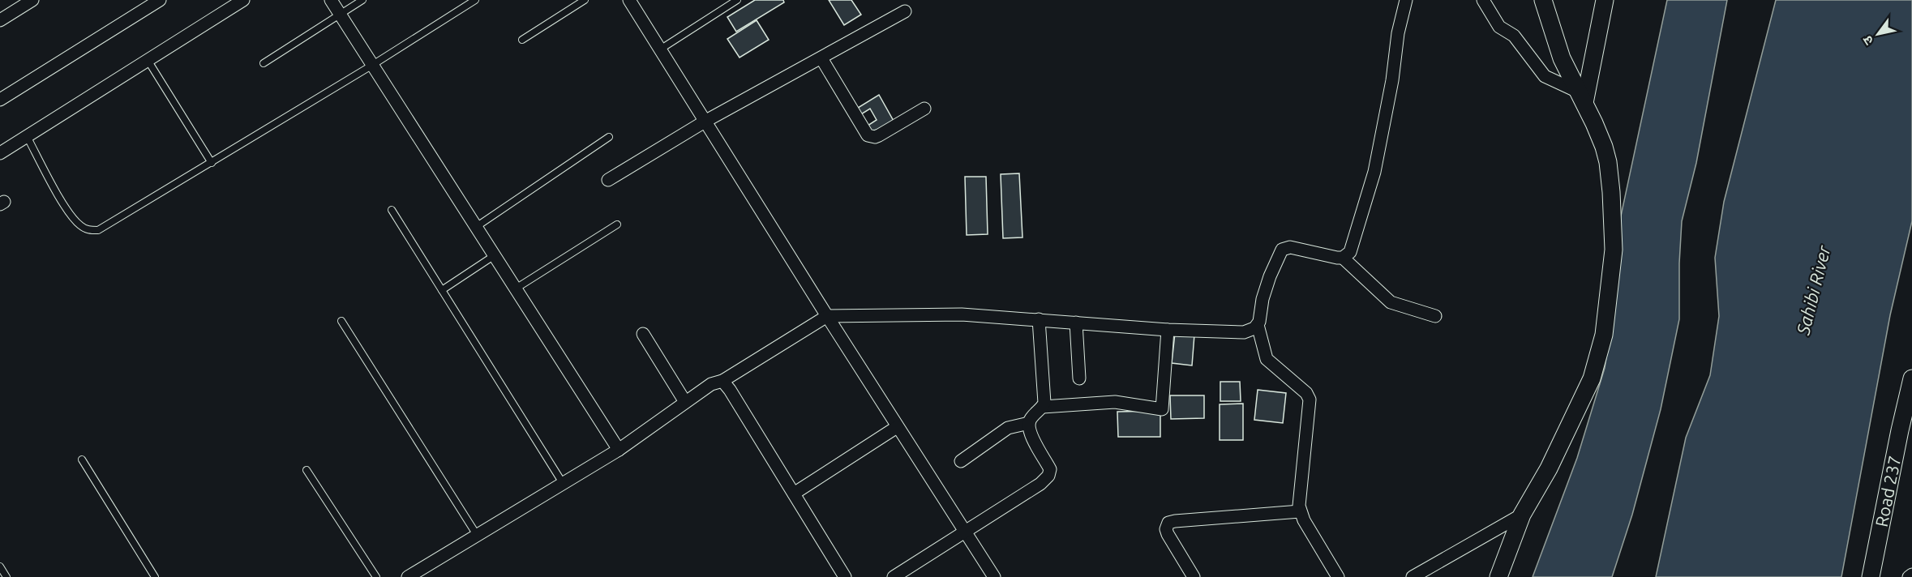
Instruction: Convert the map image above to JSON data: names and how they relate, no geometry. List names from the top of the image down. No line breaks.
{"streets":{"street":["Road 237"]},"water":["Sahibi River"],"north":"bottom left"}
